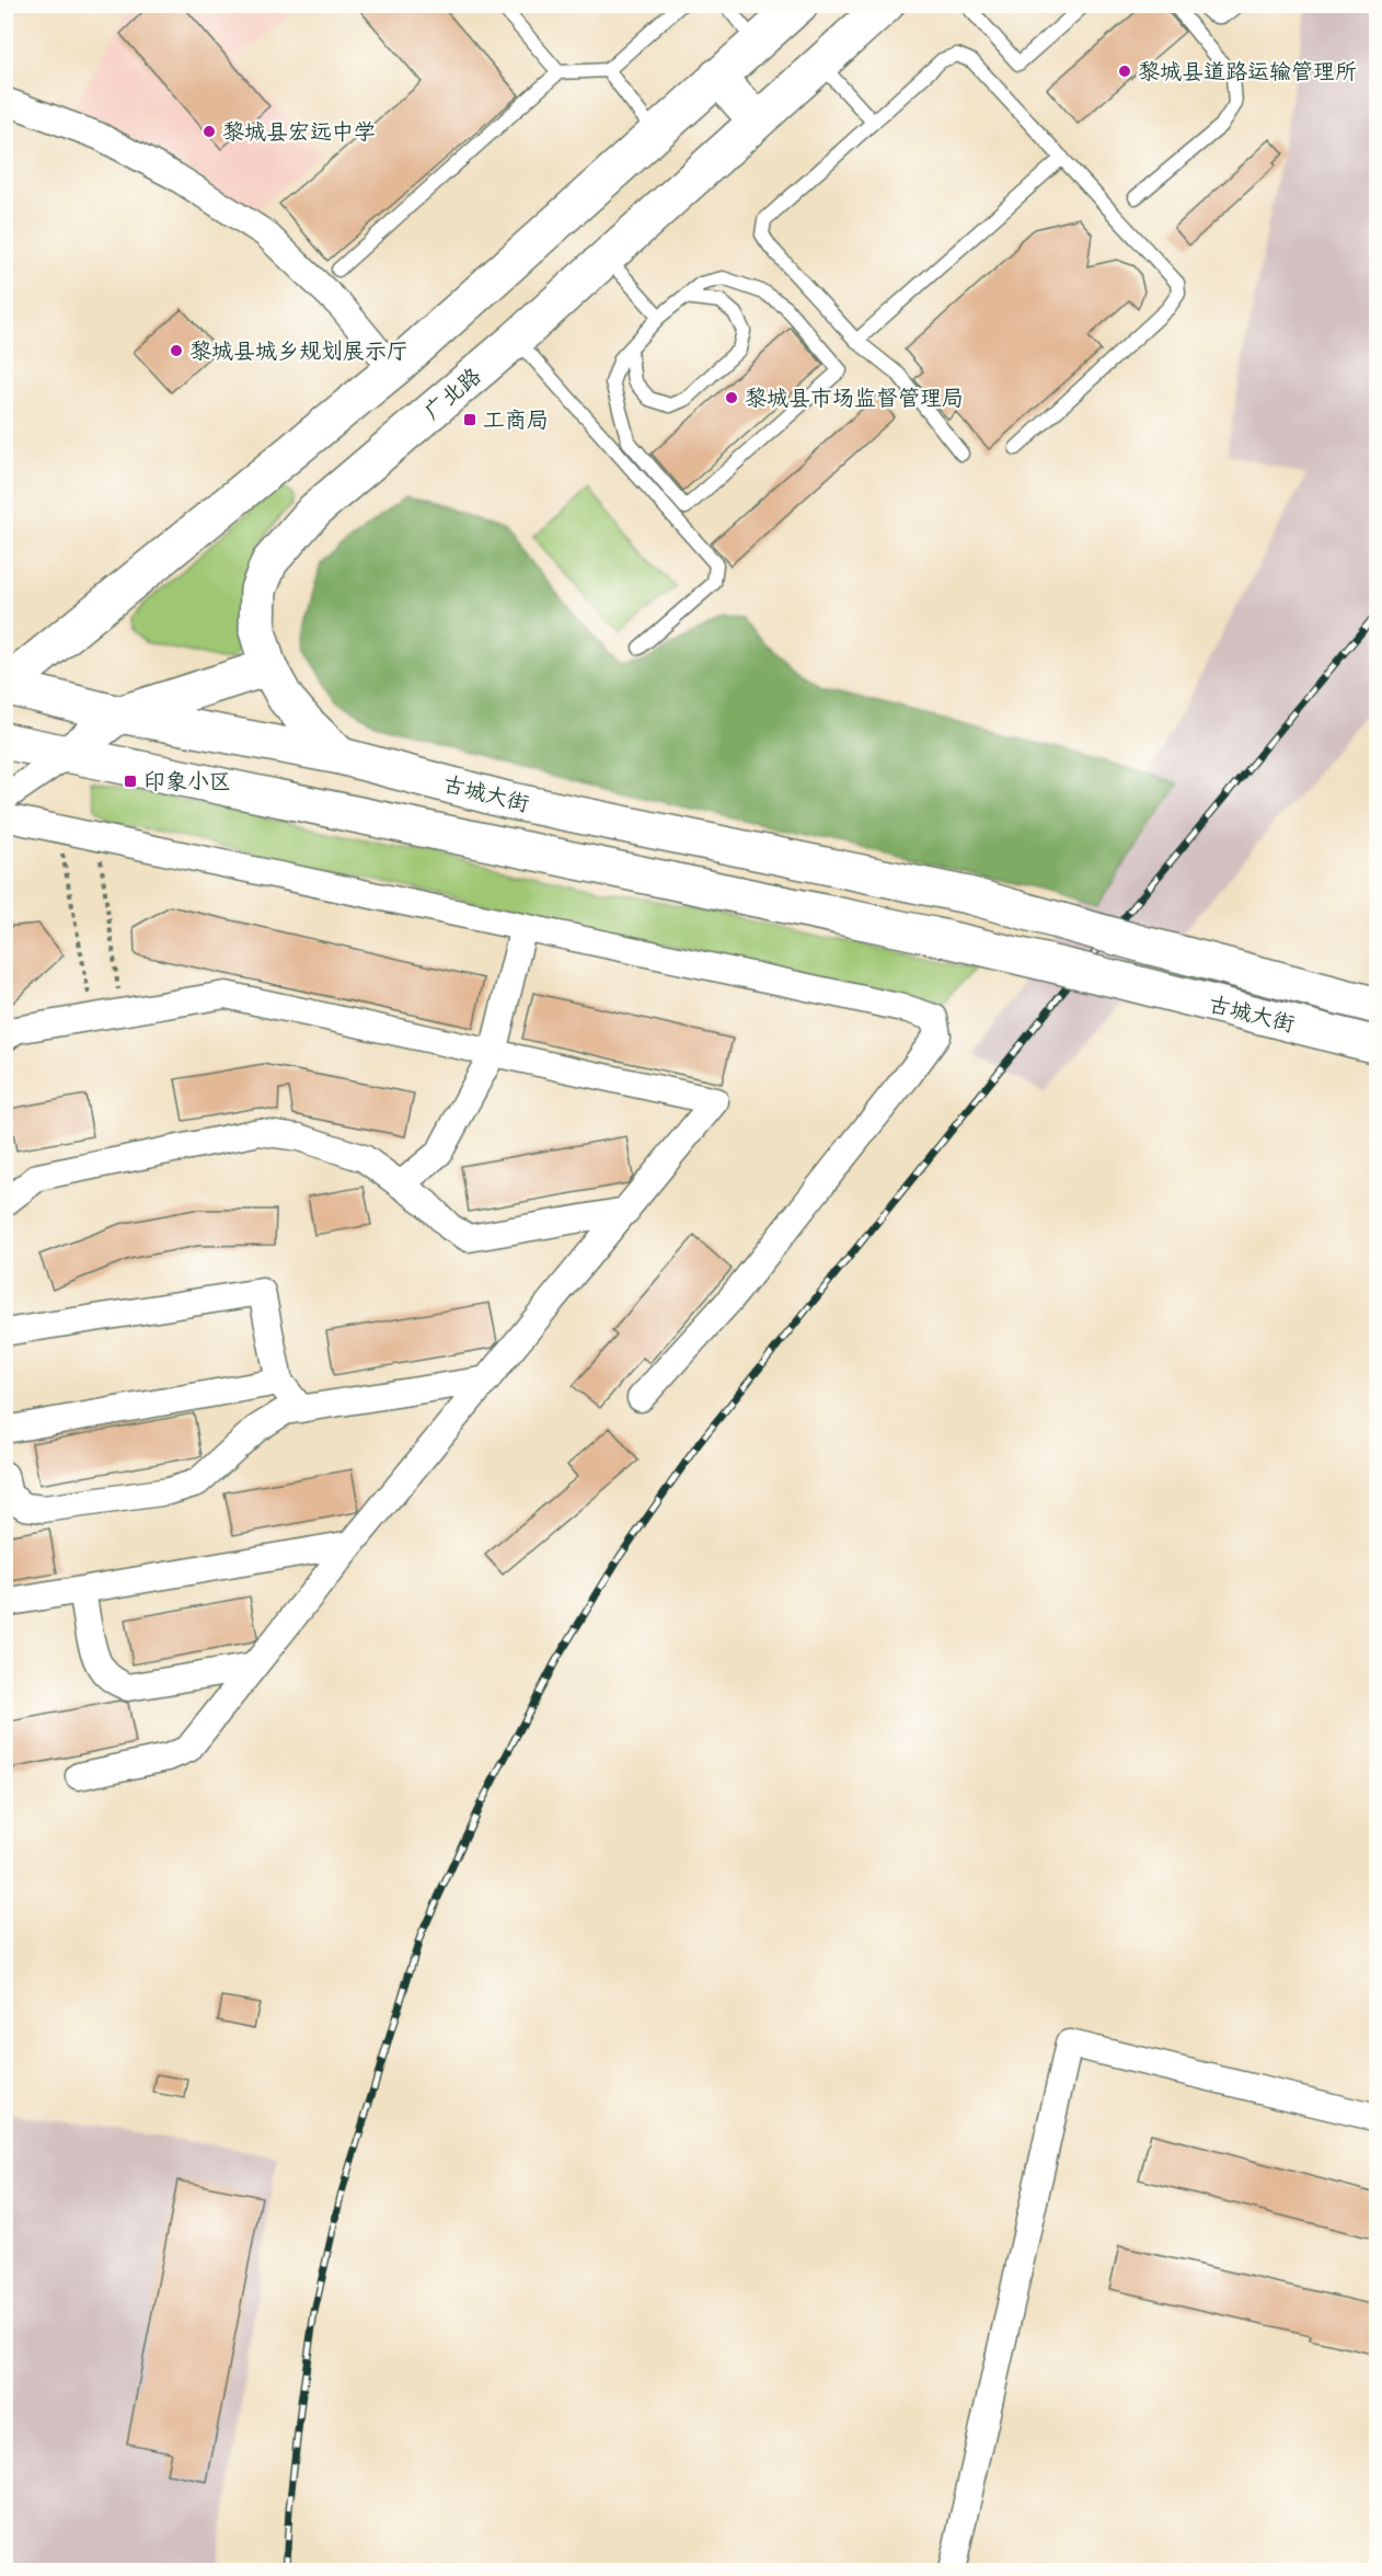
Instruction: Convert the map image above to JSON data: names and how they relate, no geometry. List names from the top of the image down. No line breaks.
{"streets":{"main road":["广北路","古城大街"]},"crossings":[["广北路","古城大街"]],"places":{"other":["黎城县道路运输管理所","黎城县宏远中学","黎城县城乡规划展示厅","黎城县市场监督管理局"],"transit":["工商局","印象小区"]}}
